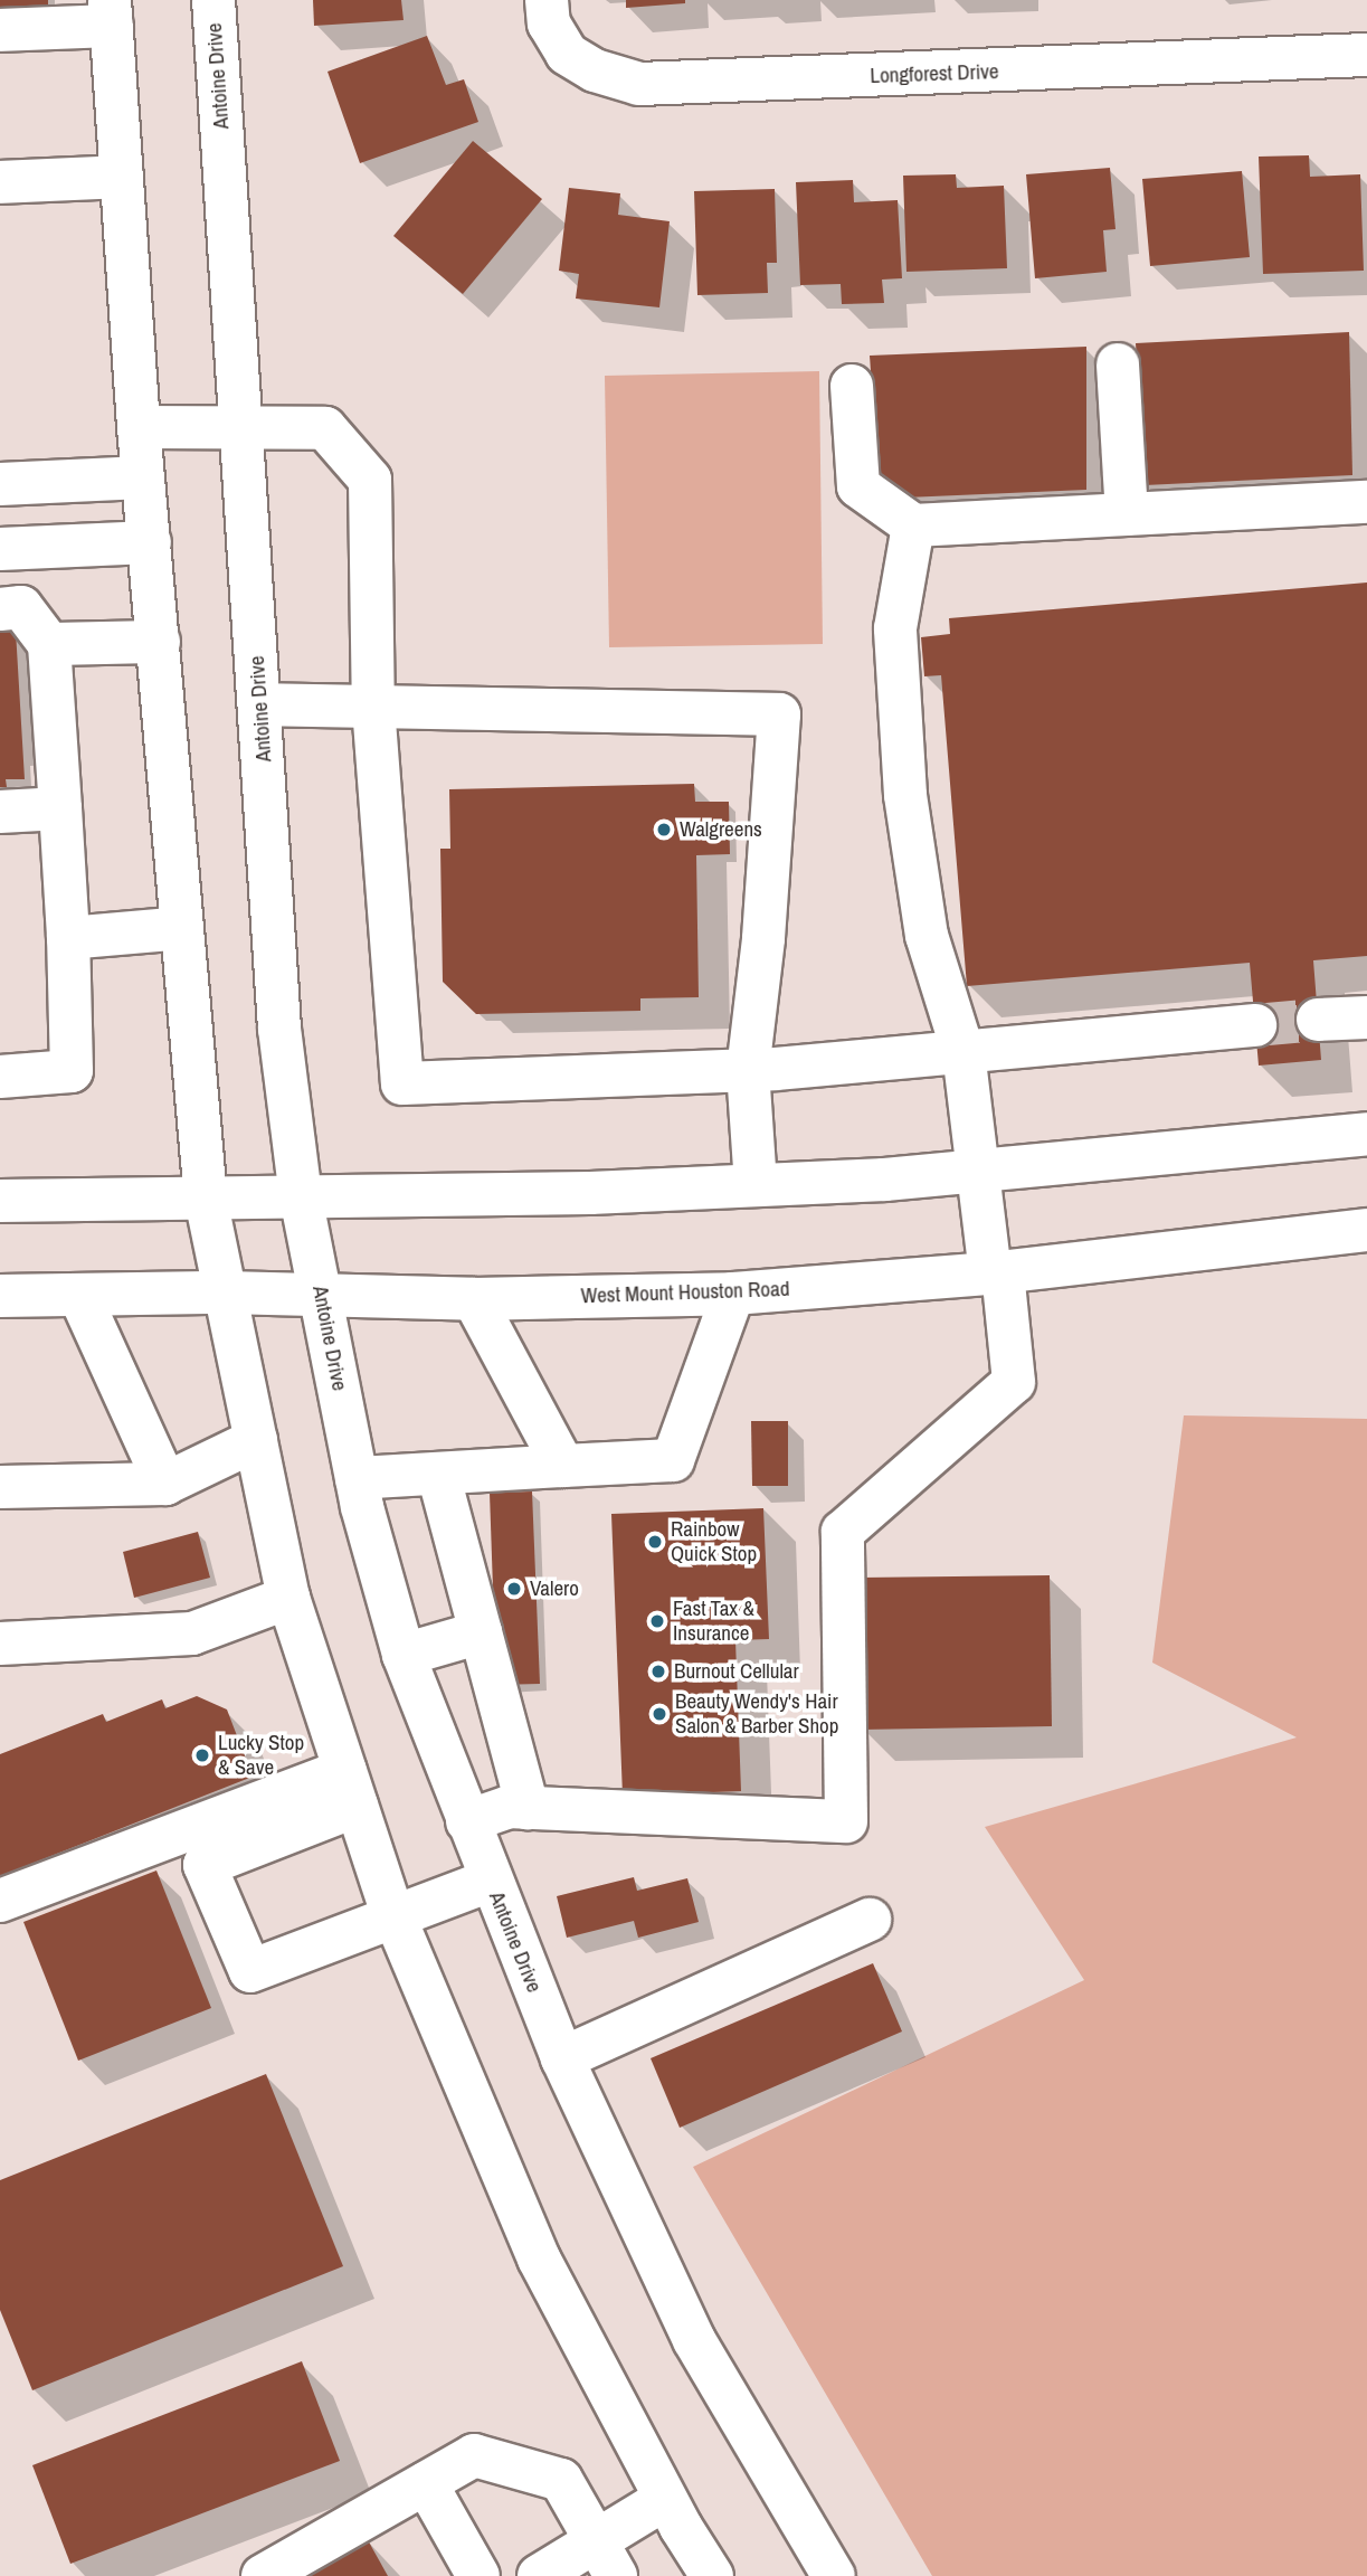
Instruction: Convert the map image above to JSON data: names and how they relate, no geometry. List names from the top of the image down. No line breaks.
{"streets":{"main road":["Longforest Drive","Antoine Drive","West Mount Houston Road"]},"crossings":[["Antoine Drive","West Mount Houston Road"]],"places":["Walgreens","Rainbow Quick Stop","Valero","Fast Tax & Insurance","Burnout Cellular","Beauty Wendy's Hair Salon & Barber Shop","Lucky Stop & Save"]}
